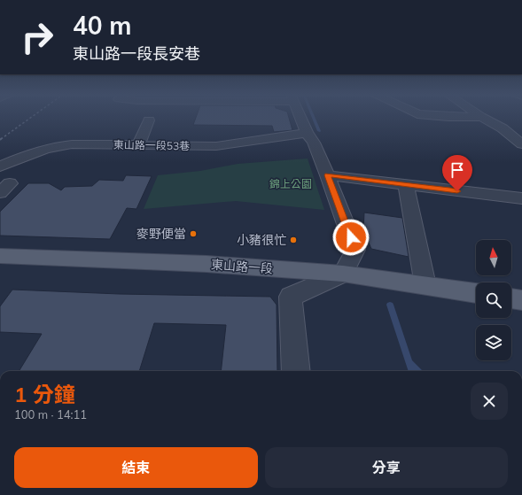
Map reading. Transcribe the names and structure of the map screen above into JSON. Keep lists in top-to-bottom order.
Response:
{
  "streets": {
    "main road": ["東山路一段"],
    "street": ["東山路一段53巷"]
  },
  "parks": ["錦上公園"],
  "places": ["麥野便當", "小豬很忙"],
  "north": "top",
  "page": {
    "turn": ["40 m", "東山路一段長安巷"],
    "heading": ["1 分鐘", "100 m · 14:11"],
    "buttons": ["結束", "分享"]
  }
}
